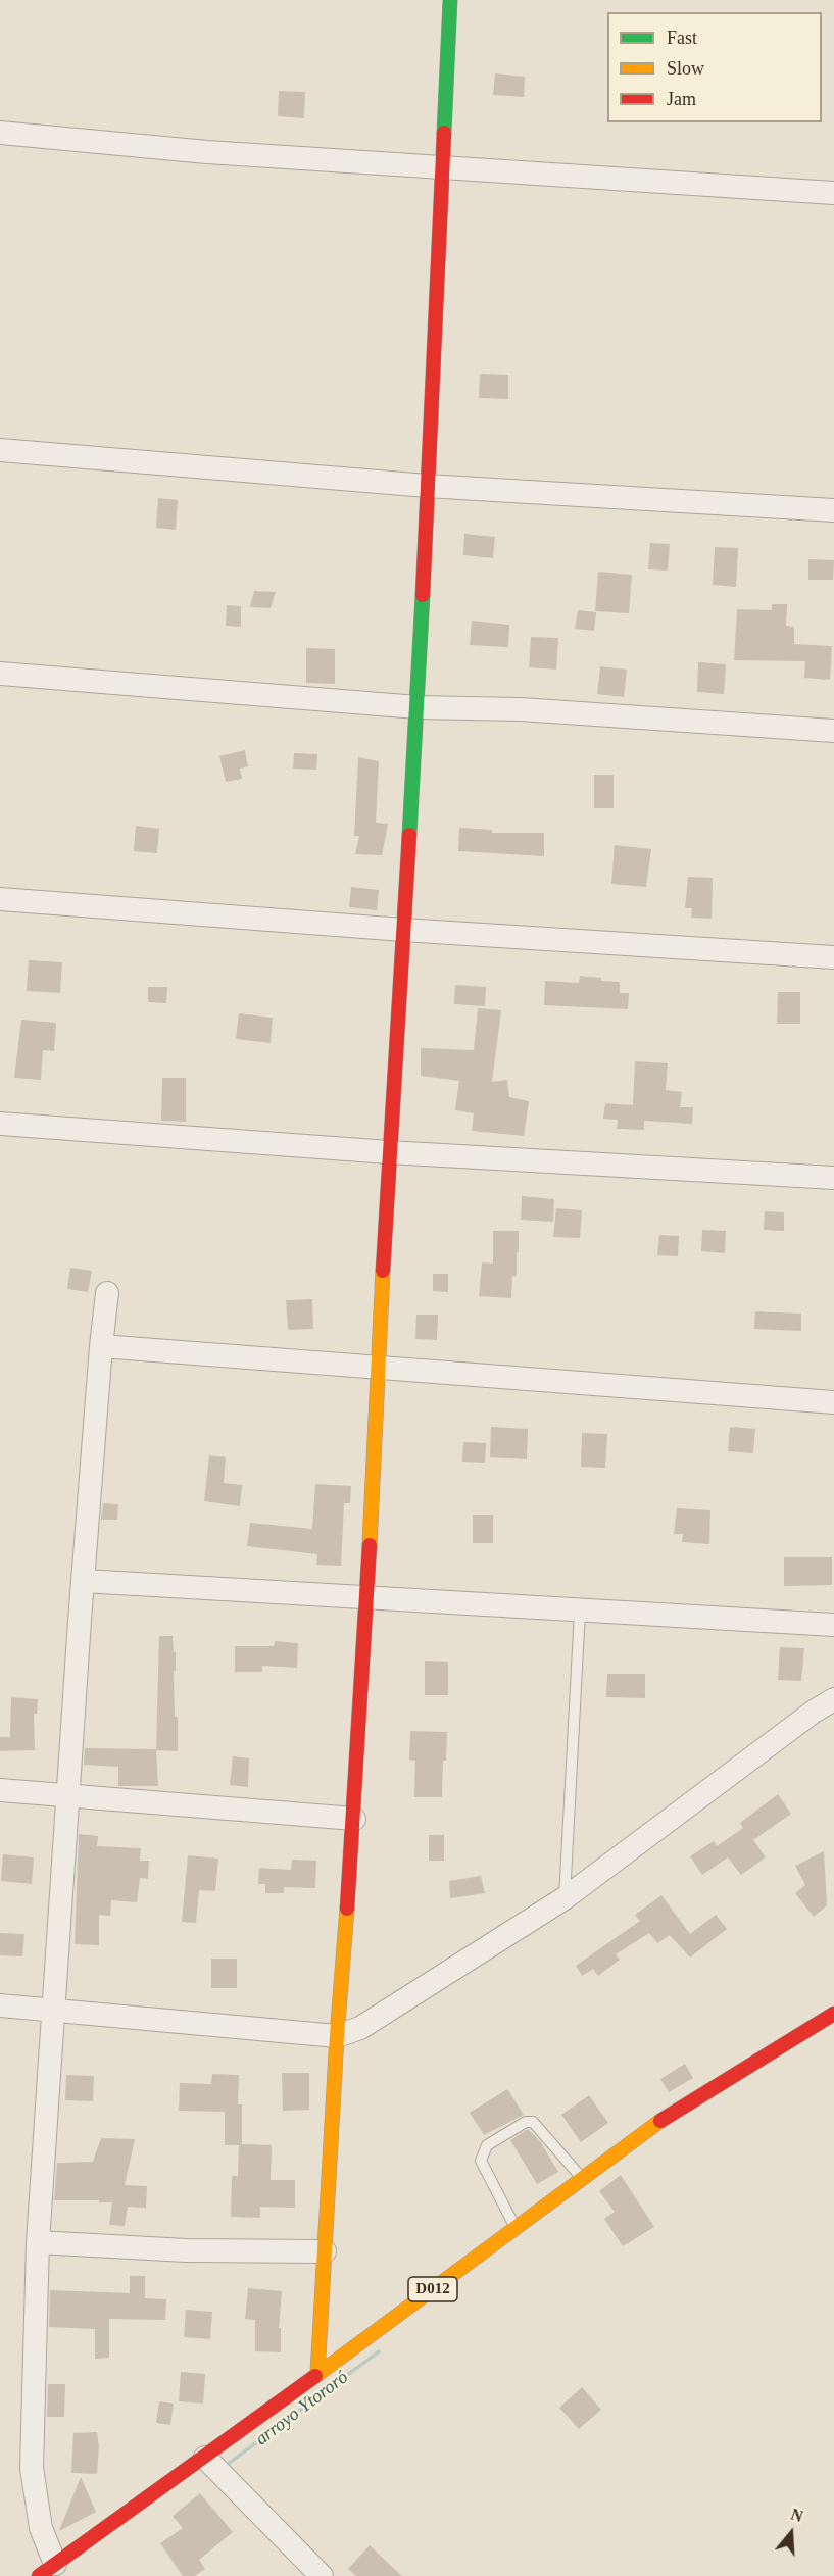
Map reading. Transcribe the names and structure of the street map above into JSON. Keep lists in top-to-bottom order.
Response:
{
  "streets": {
    "street": ["D012"]
  },
  "water": ["arroyo Ytororó"],
  "legend": ["Fast", "Slow", "Jam"],
  "north": "top"
}
